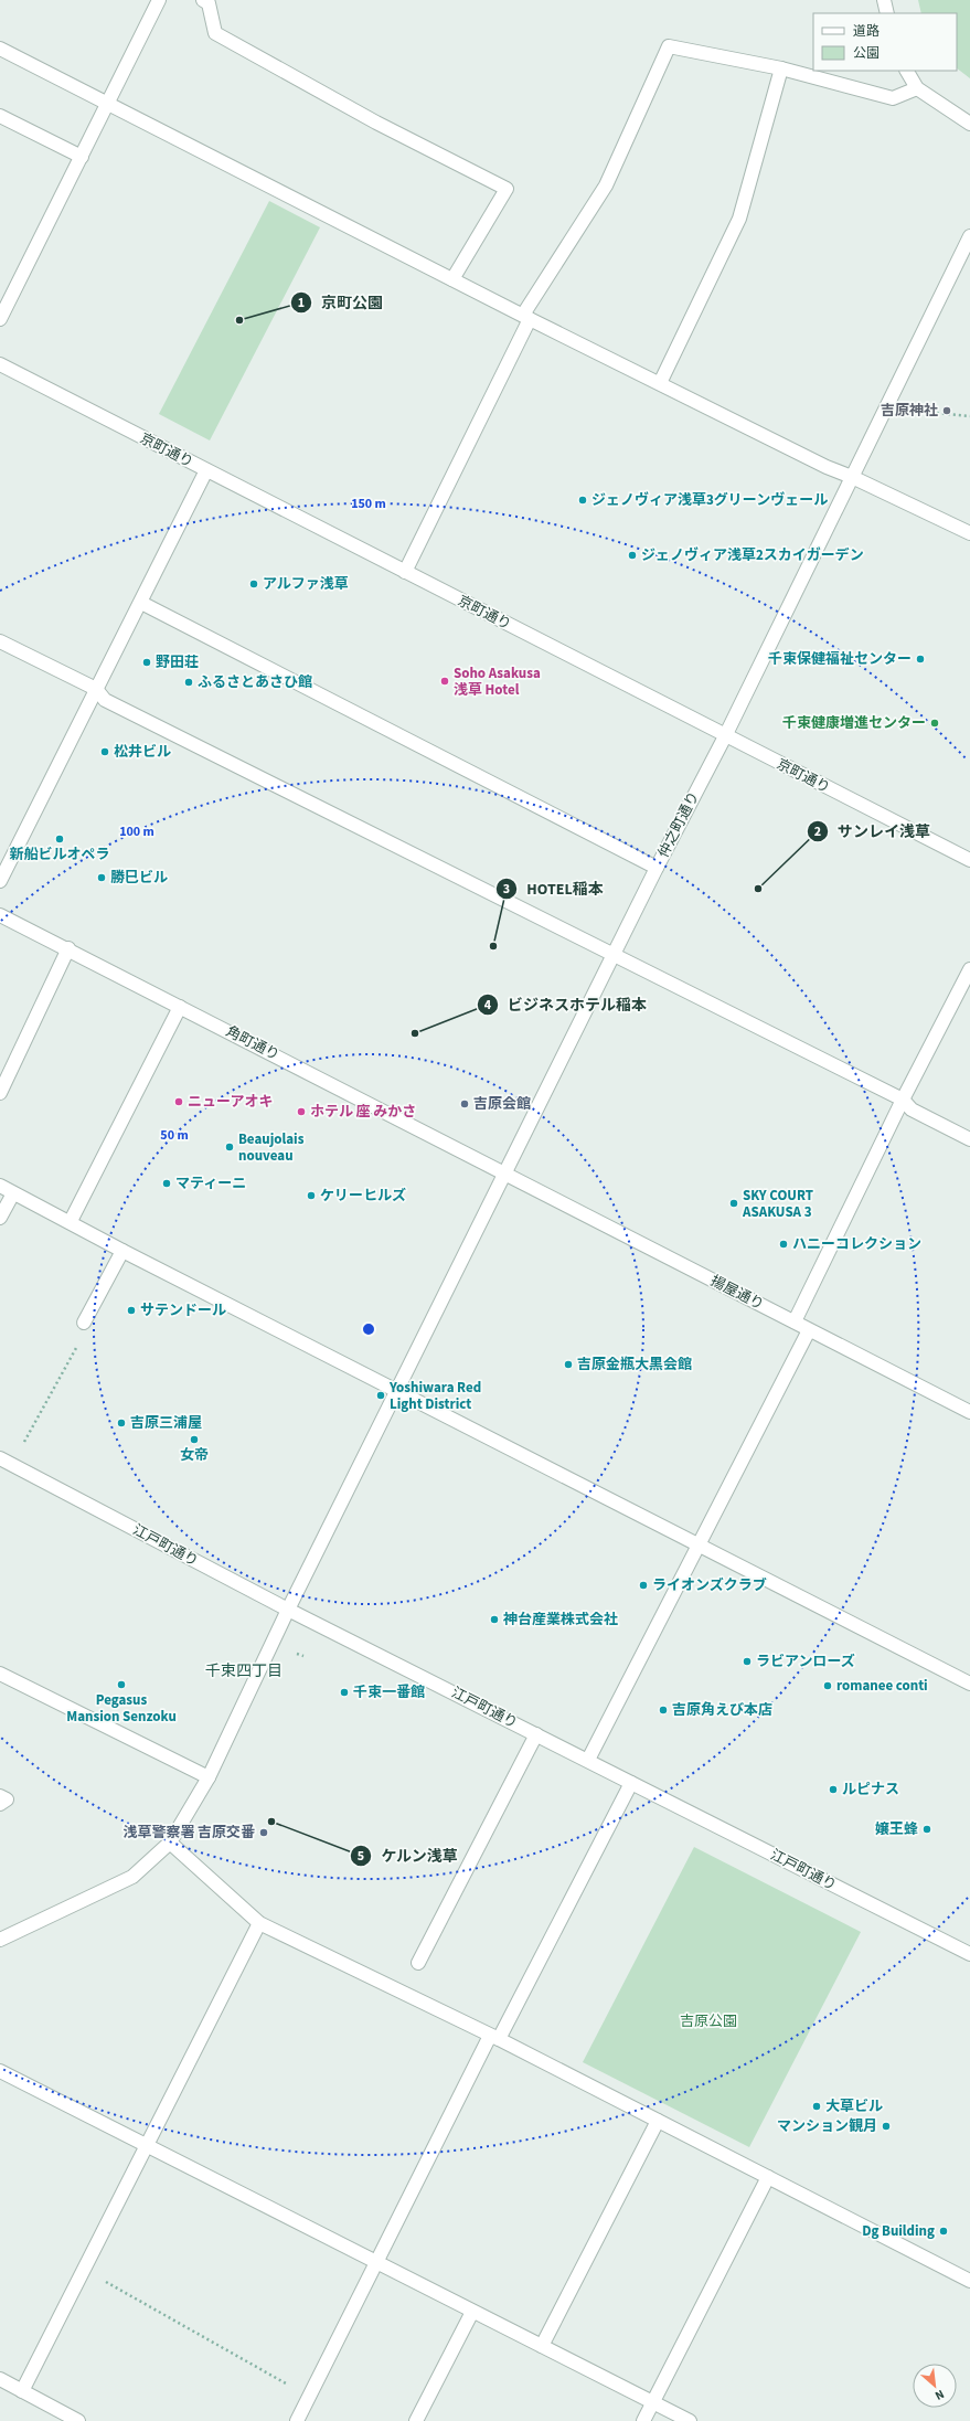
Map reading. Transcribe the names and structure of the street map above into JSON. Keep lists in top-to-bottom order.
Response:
{
  "streets": {
    "street": [
      "京町通り",
      "仲之町通り",
      "角町通り",
      "揚屋通り",
      "江戸町通り"
    ]
  },
  "crossings": [
    ["京町通り", "仲之町通り"],
    ["仲之町通り", "角町通り"],
    ["仲之町通り", "揚屋通り"],
    ["仲之町通り", "江戸町通り"],
    ["角町通り", "揚屋通り"]
  ],
  "districts": ["千束四丁目"],
  "parks": ["吉原公園"],
  "places": [
    "京町公園",
    "吉原神社",
    "ジェノヴィア浅草3グリーンヴェール",
    "ジェノヴィア浅草2スカイガーデン",
    "アルファ浅草",
    "千束保健福祉センター",
    "野田荘",
    "Soho Asakusa 浅草 Hotel",
    "ふるさとあさひ館",
    "千束健康増進センター",
    "松井ビル",
    "新船ビルオペラ",
    "勝巳ビル",
    "サンレイ浅草",
    "HOTEL稲本",
    "ビジネスホテル稲本",
    "ニューアオキ",
    "吉原会館",
    "ホテル 座 みかさ",
    "Beaujolais nouveau",
    "マティーニ",
    "ケリーヒルズ",
    "SKY COURT ASAKUSA 3",
    "ハニーコレクション",
    "サテンドール",
    "吉原金瓶大黒会館",
    "Yoshiwara Red Light District",
    "吉原三浦屋",
    "女帝",
    "ライオンズクラブ",
    "神台産業株式会社",
    "ラビアンローズ",
    "Pegasus Mansion Senzoku",
    "romanee conti",
    "千束一番館",
    "吉原角えび本店",
    "ルピナス",
    "ケルン浅草",
    "嬢王蜂",
    "浅草警察署 吉原交番",
    "大草ビル",
    "マンション観月",
    "Dg Building"
  ],
  "legend": ["道路", "公園"],
  "north": "bottom right",
  "rings": ["150 m", "100 m", "50 m"]
}
